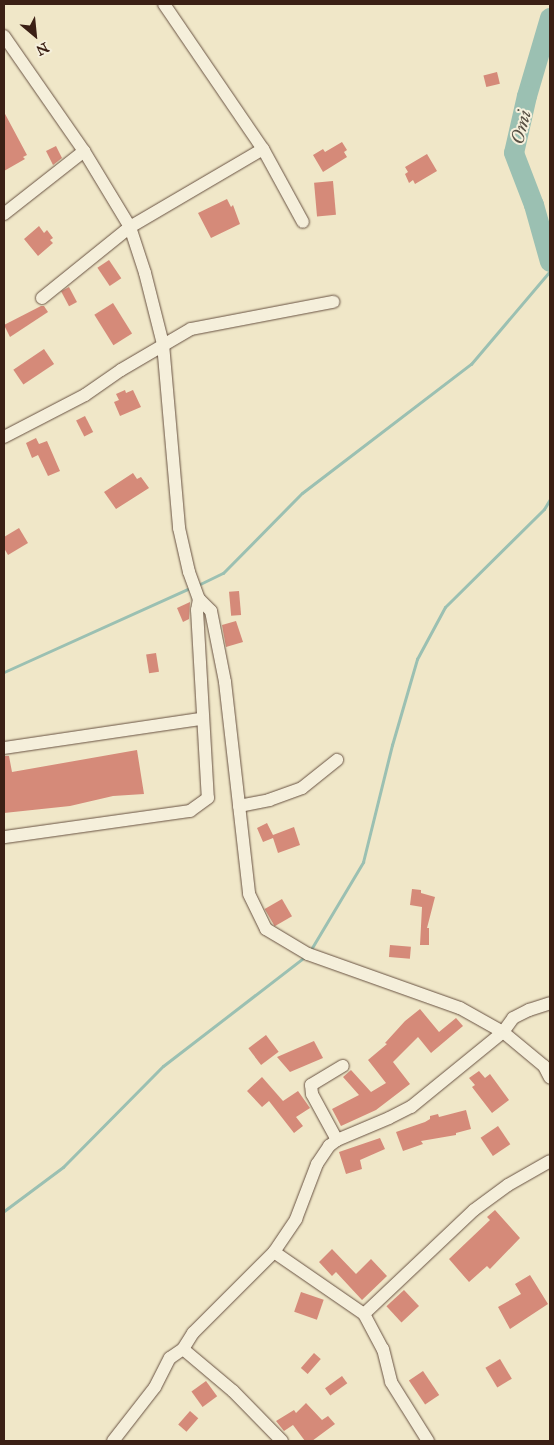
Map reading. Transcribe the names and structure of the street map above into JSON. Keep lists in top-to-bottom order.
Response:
{
  "water": ["Omi"],
  "north": "bottom right"
}
